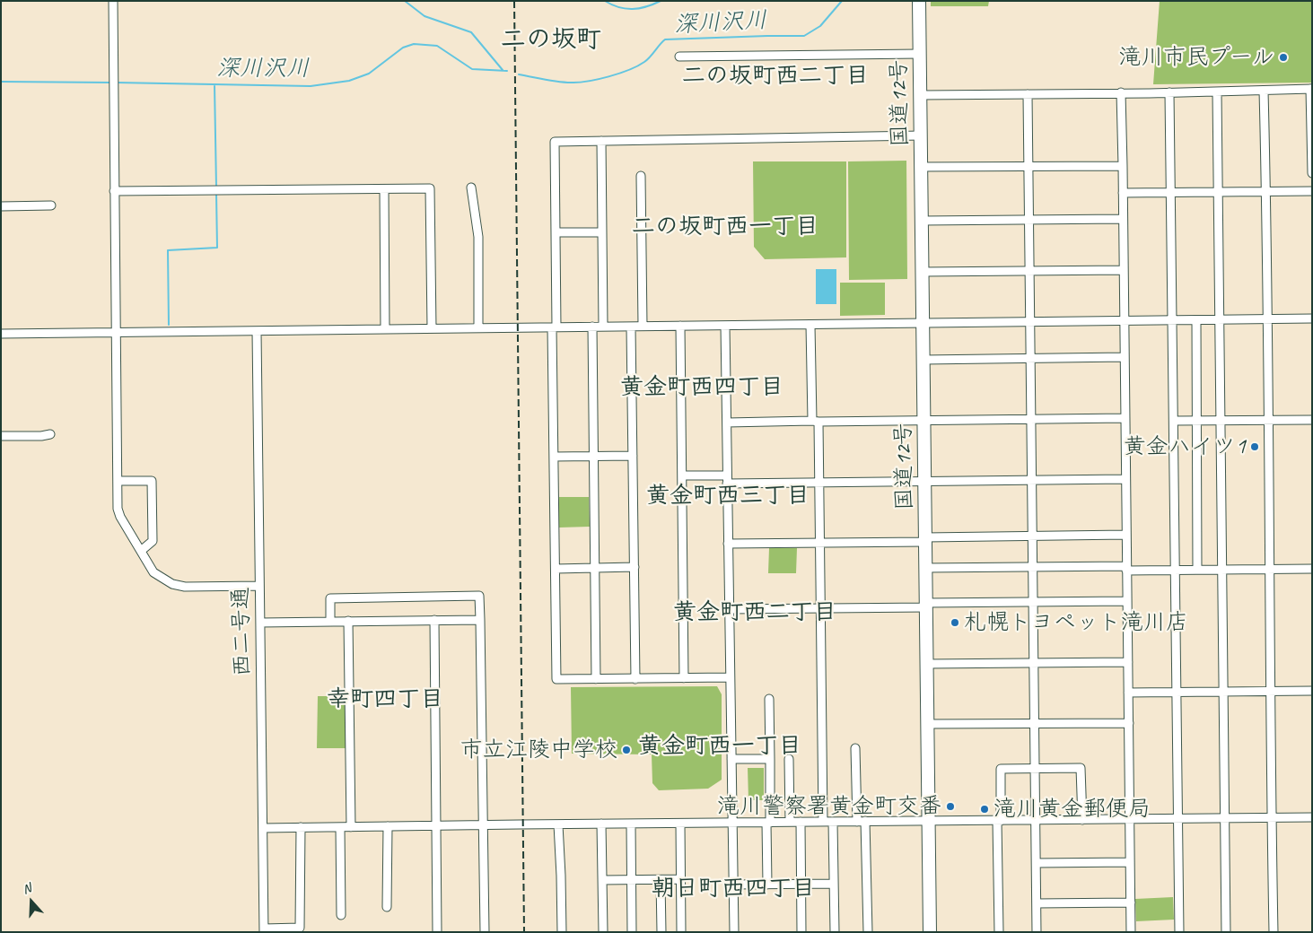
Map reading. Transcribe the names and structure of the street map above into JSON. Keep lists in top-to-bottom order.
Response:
{
  "streets": {
    "highway": ["国道12号"],
    "street": ["西二号通"]
  },
  "districts": [
    "二の坂町",
    "二の坂町西二丁目",
    "二の坂町西一丁目",
    "黄金町西四丁目",
    "黄金町西三丁目",
    "黄金町西二丁目",
    "幸町四丁目",
    "黄金町西一丁目",
    "朝日町西四丁目"
  ],
  "water": ["深川沢川"],
  "places": [
    "滝川市民プール",
    "黄金ハイツ1",
    "札幌トヨペット滝川店",
    "市立江陵中学校",
    "滝川警察署黄金町交番",
    "滝川黄金郵便局"
  ],
  "north": "top"
}
